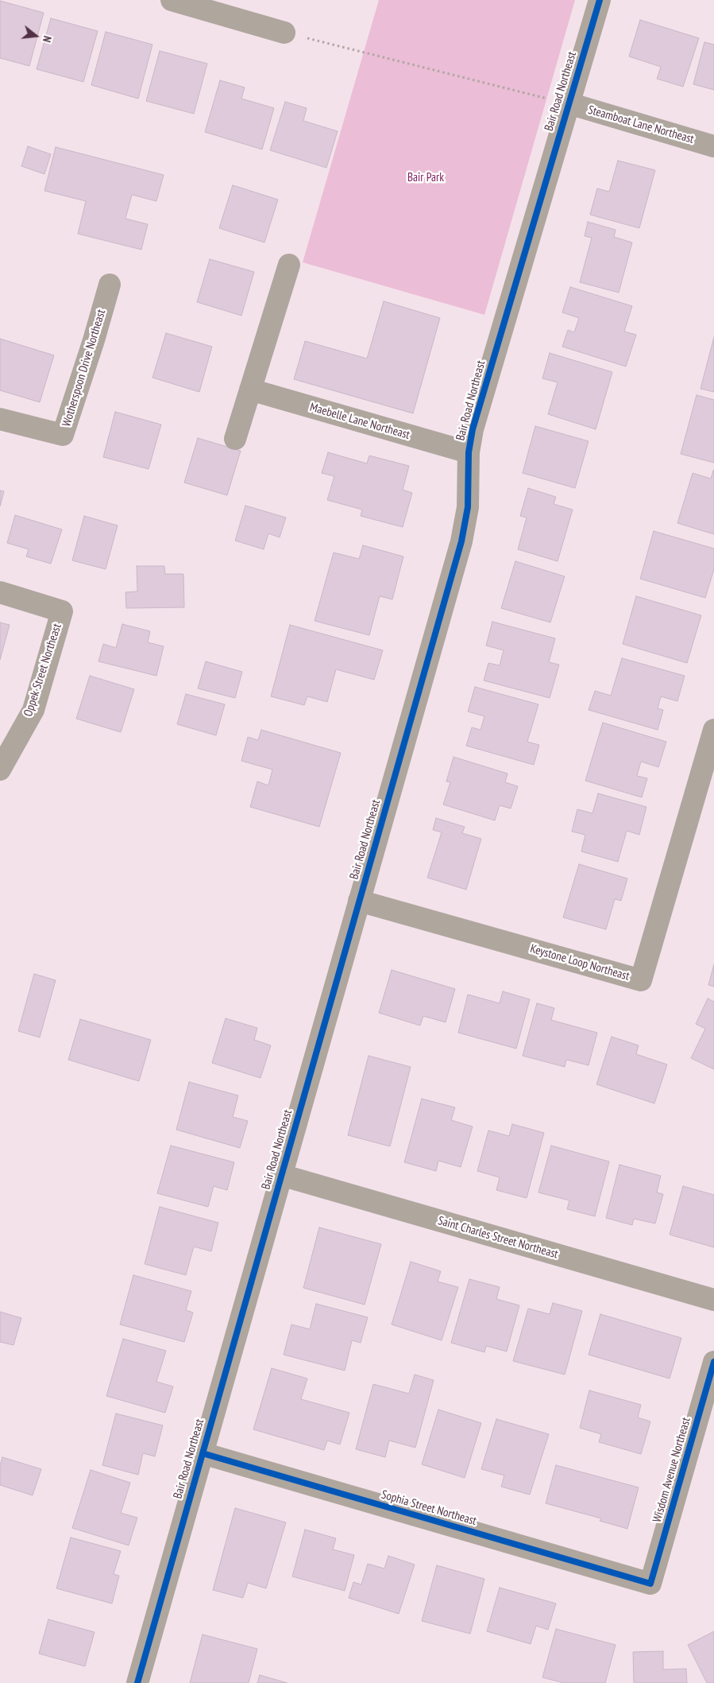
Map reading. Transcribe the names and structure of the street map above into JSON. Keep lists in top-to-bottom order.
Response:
{
  "streets": {
    "street": [
      "Bair Road Northeast",
      "Steamboat Lane Northeast",
      "Wotherspoon Drive Northeast",
      "Maebelle Lane Northeast",
      "Oppek Street Northeast",
      "Keystone Loop Northeast",
      "Saint Charles Street Northeast",
      "Wisdom Avenue Northeast",
      "Sophia Street Northeast"
    ]
  },
  "crossings": [
    ["Bair Road Northeast", "Steamboat Lane Northeast"],
    ["Bair Road Northeast", "Maebelle Lane Northeast"],
    ["Bair Road Northeast", "Keystone Loop Northeast"],
    ["Bair Road Northeast", "Saint Charles Street Northeast"],
    ["Bair Road Northeast", "Sophia Street Northeast"],
    ["Wisdom Avenue Northeast", "Sophia Street Northeast"]
  ],
  "parks": ["Bair Park"],
  "north": "right"
}
